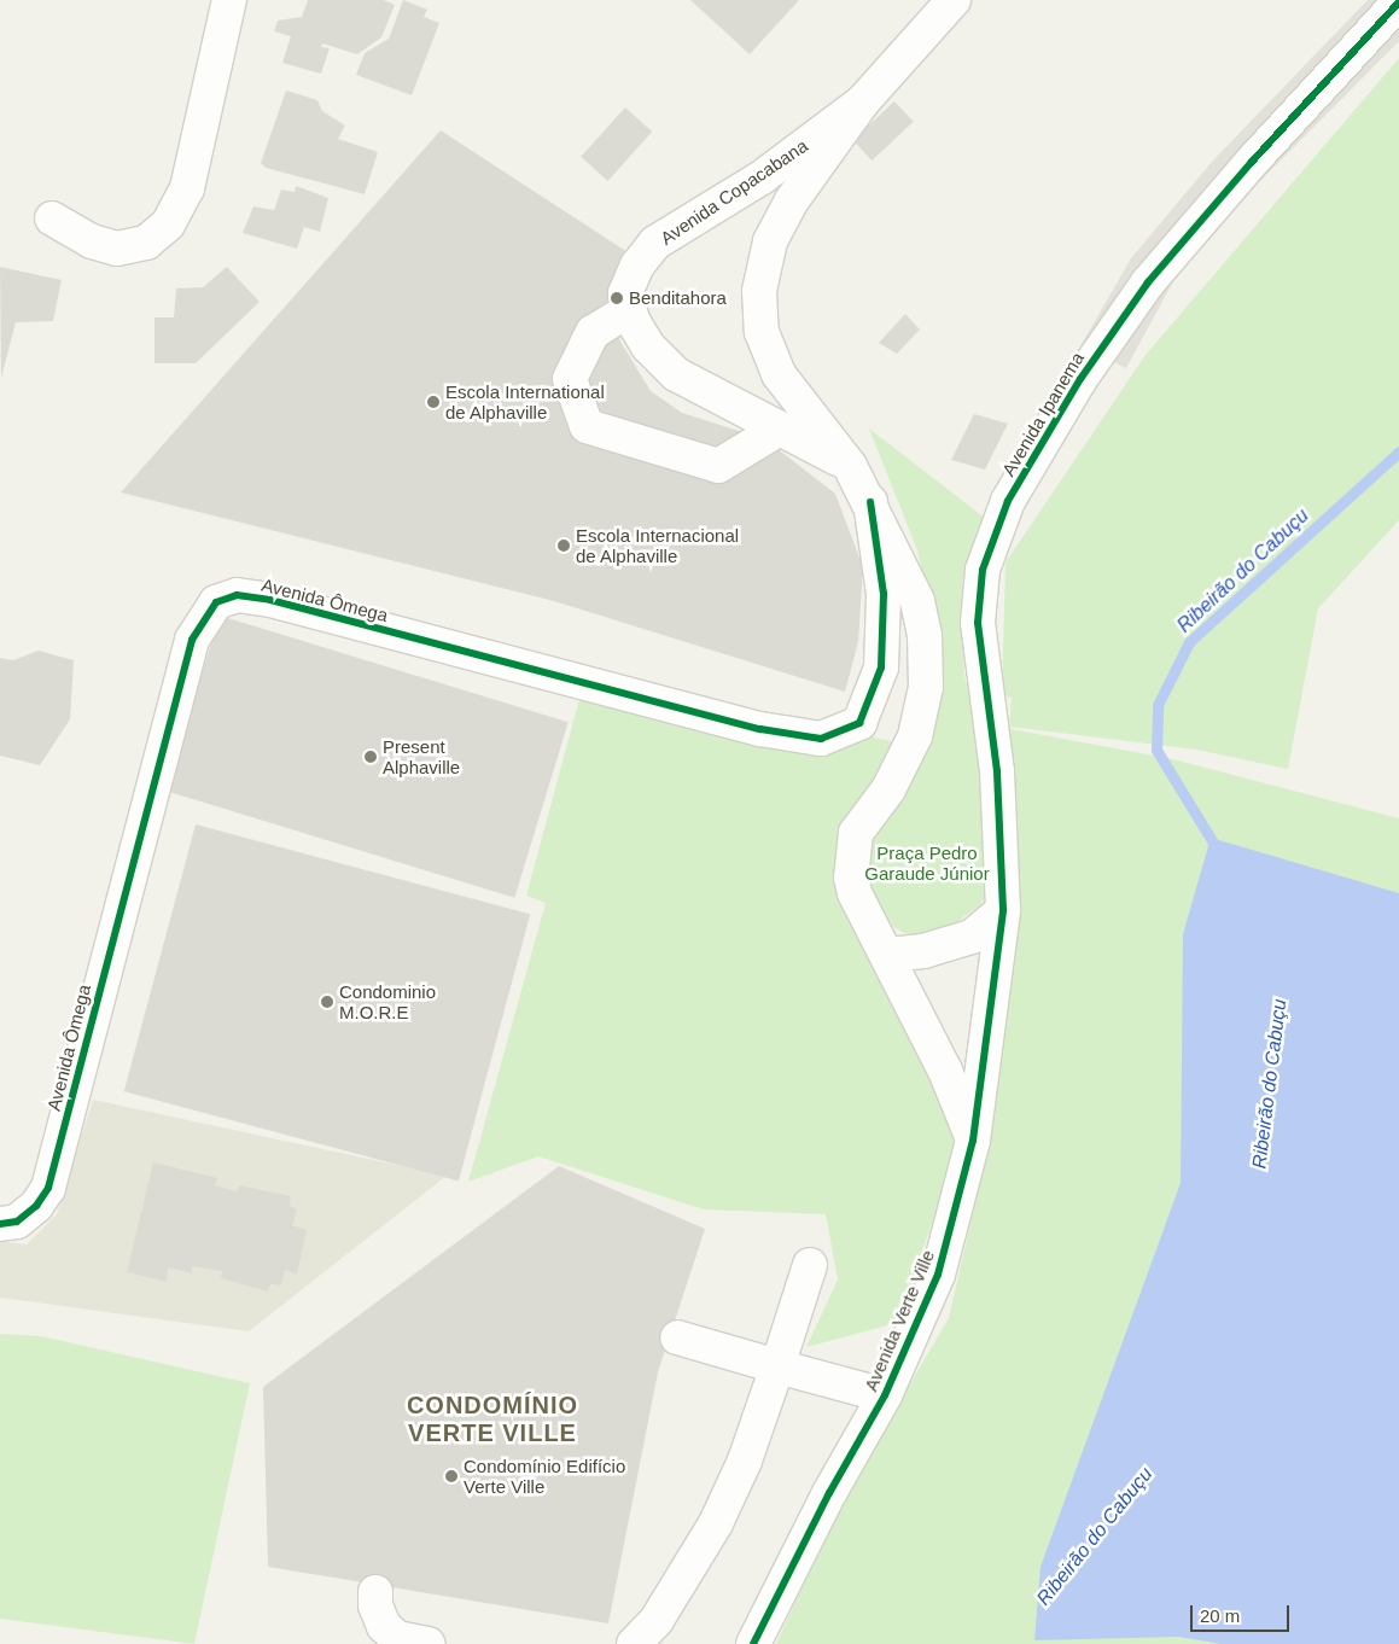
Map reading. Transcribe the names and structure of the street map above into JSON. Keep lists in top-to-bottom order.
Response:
{
  "streets": {
    "street": [
      "Avenida Copacabana",
      "Avenida Ipanema",
      "Avenida Ômega",
      "Avenida Verte Ville"
    ]
  },
  "crossings": [
    ["Avenida Copacabana", "Avenida Ômega"],
    ["Avenida Copacabana", "Avenida Verte Ville"],
    ["Avenida Ipanema", "Avenida Verte Ville"]
  ],
  "districts": ["CONDOMÍNIO VERTE VILLE"],
  "water": ["Ribeirão do Cabuçu"],
  "parks": ["Praça Pedro Garaude Júnior"],
  "places": [
    "Benditahora",
    "Escola International de Alphaville",
    "Escola Internacional de Alphaville",
    "Present Alphaville",
    "Condominio M.O.R.E",
    "Condomínio Edifício Verte Ville"
  ],
  "scale_bar": "20 m"
}
